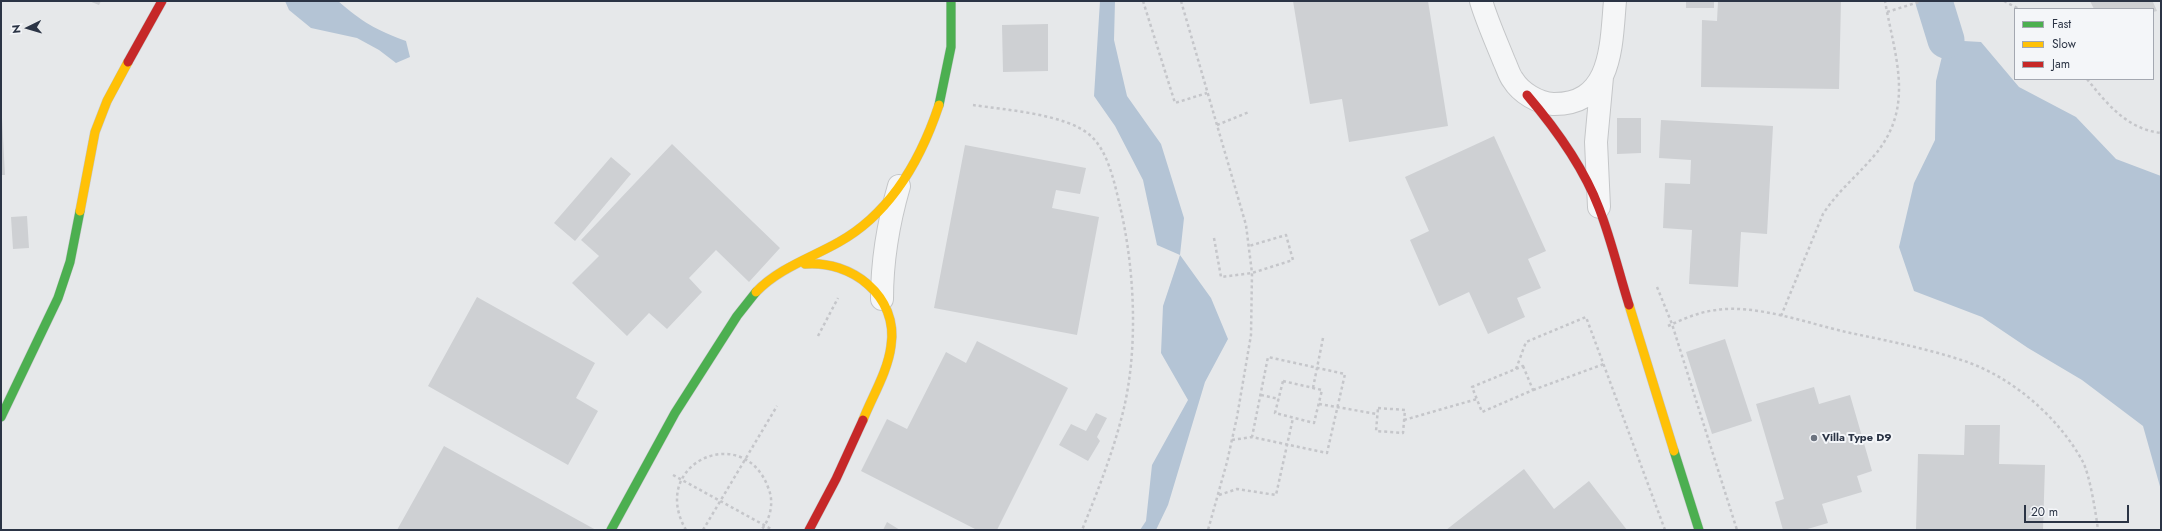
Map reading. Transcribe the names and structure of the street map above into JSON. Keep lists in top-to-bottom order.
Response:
{
  "places": ["Villa Type D9"],
  "legend": ["Fast", "Slow", "Jam"],
  "scale_bar": "20 m",
  "north": "left"
}
